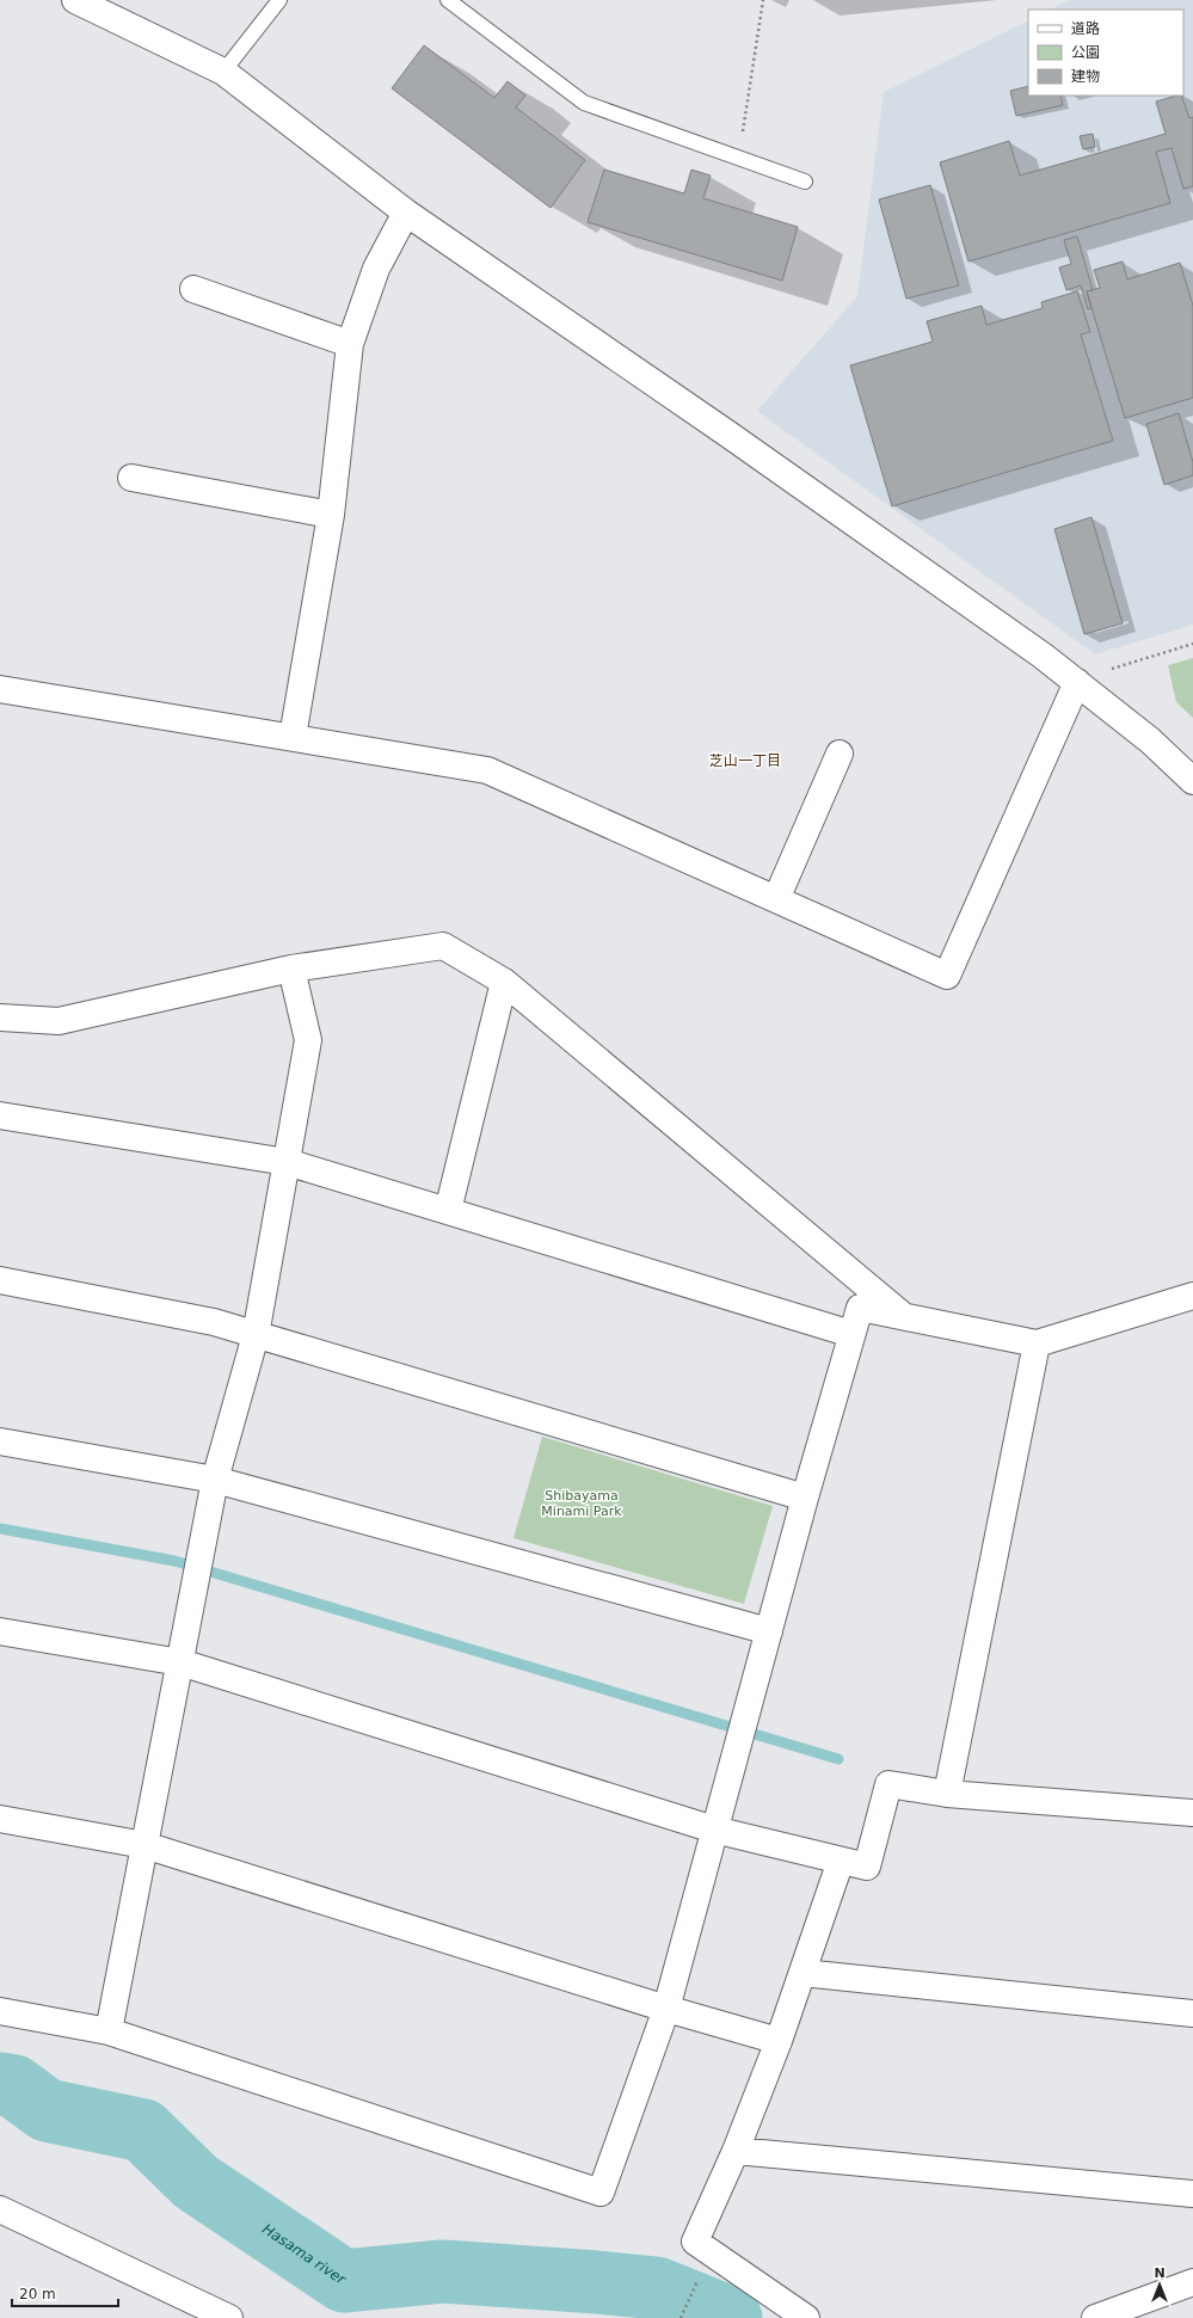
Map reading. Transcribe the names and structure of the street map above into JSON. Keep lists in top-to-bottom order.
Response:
{
  "districts": ["芝山一丁目"],
  "water": ["Hasama river"],
  "parks": ["Shibayama Minami Park"],
  "legend": ["道路", "公園", "建物"],
  "scale_bar": "20 m",
  "north": "top"
}
